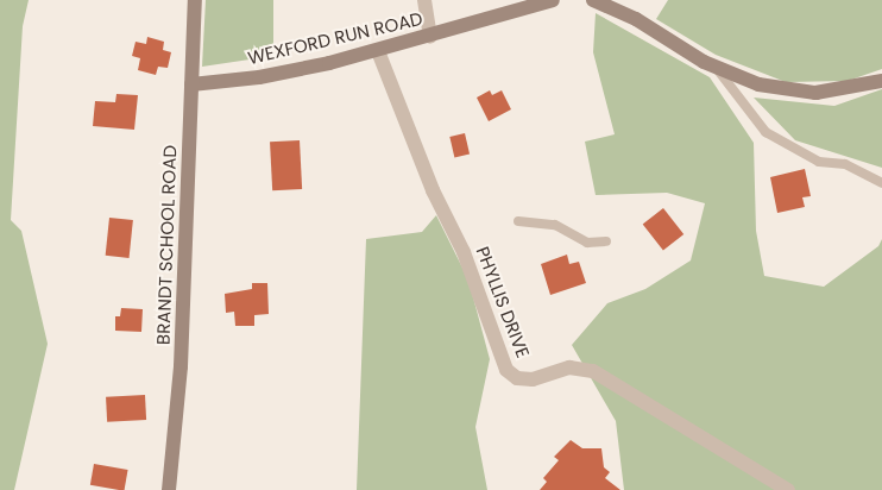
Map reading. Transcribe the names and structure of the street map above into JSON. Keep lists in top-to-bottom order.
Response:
{
  "streets": {
    "street": ["WEXFORD RUN ROAD", "BRANDT SCHOOL ROAD", "PHYLLIS DRIVE"]
  },
  "crossings": [
    ["WEXFORD RUN ROAD", "BRANDT SCHOOL ROAD"],
    ["WEXFORD RUN ROAD", "PHYLLIS DRIVE"]
  ]
}
